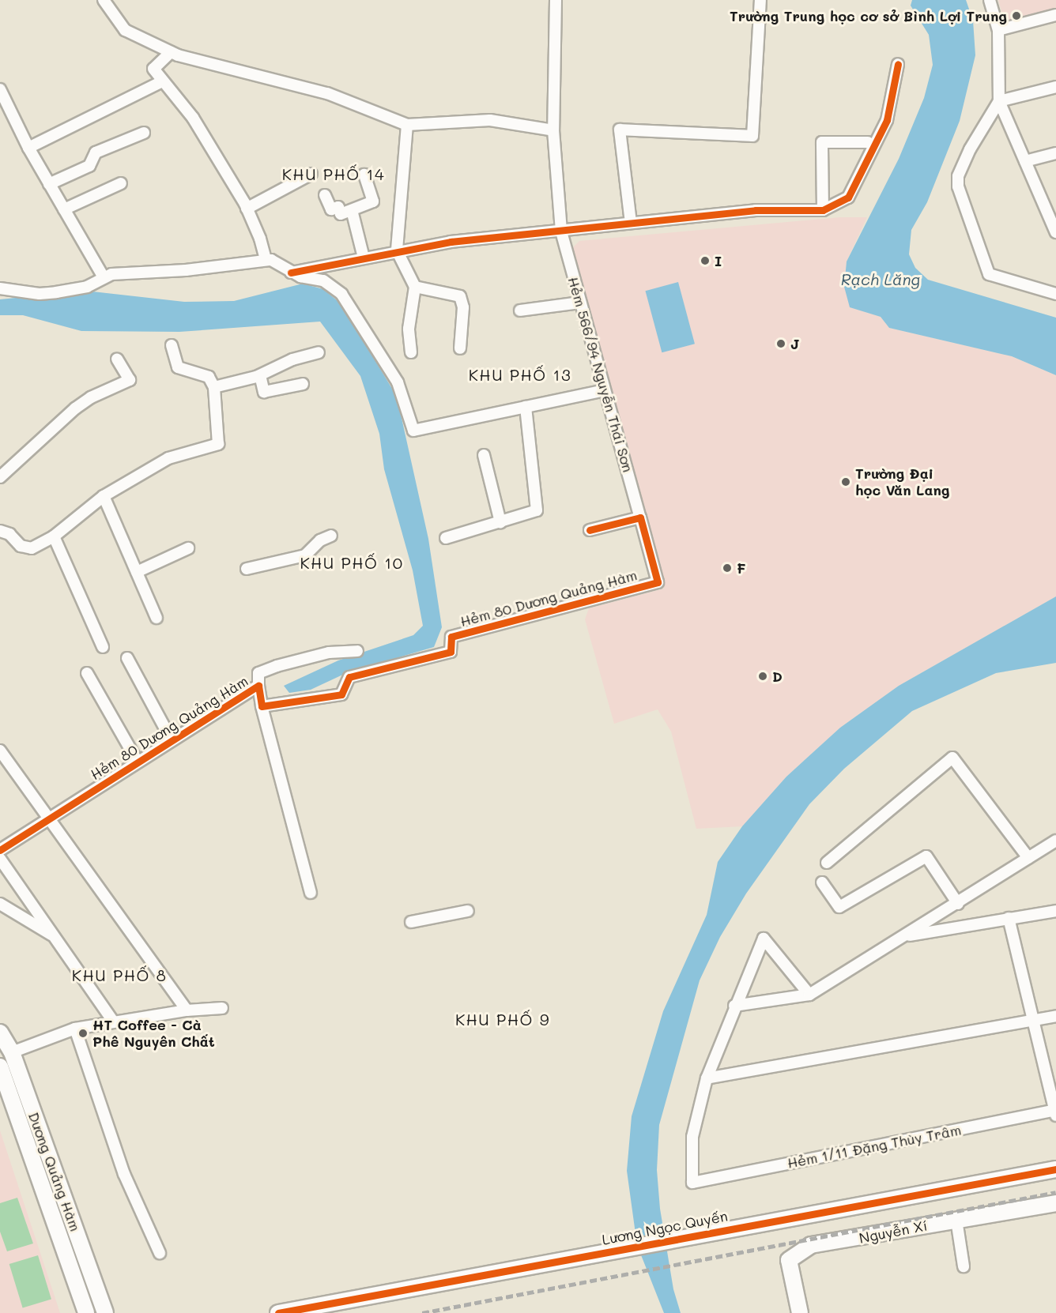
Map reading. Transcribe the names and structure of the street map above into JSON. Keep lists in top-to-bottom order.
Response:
{
  "streets": {
    "street": [
      "Hẻm 566/94 Nguyễn Thái Sơn",
      "Hẻm 80 Dương Quảng Hàm",
      "Hẻm 1/11 Đặng Thùy Trâm",
      "Dương Quảng Hàm",
      "Lương Ngọc Quyến",
      "Nguyễn Xí"
    ]
  },
  "crossings": [
    ["Hẻm 566/94 Nguyễn Thái Sơn", "Hẻm 80 Dương Quảng Hàm"]
  ],
  "districts": [
    "KHU PHỐ 14",
    "KHU PHỐ 13",
    "KHU PHỐ 10",
    "KHU PHỐ 8",
    "KHU PHỐ 9"
  ],
  "water": ["Rạch Lăng"],
  "places": [
    "Trường Trung học cơ sở Bình Lợi Trung",
    "I",
    "J",
    "Trường Đại học Văn Lang",
    "F",
    "D",
    "HT Coffee - Cà Phê Nguyên Chất"
  ]
}
